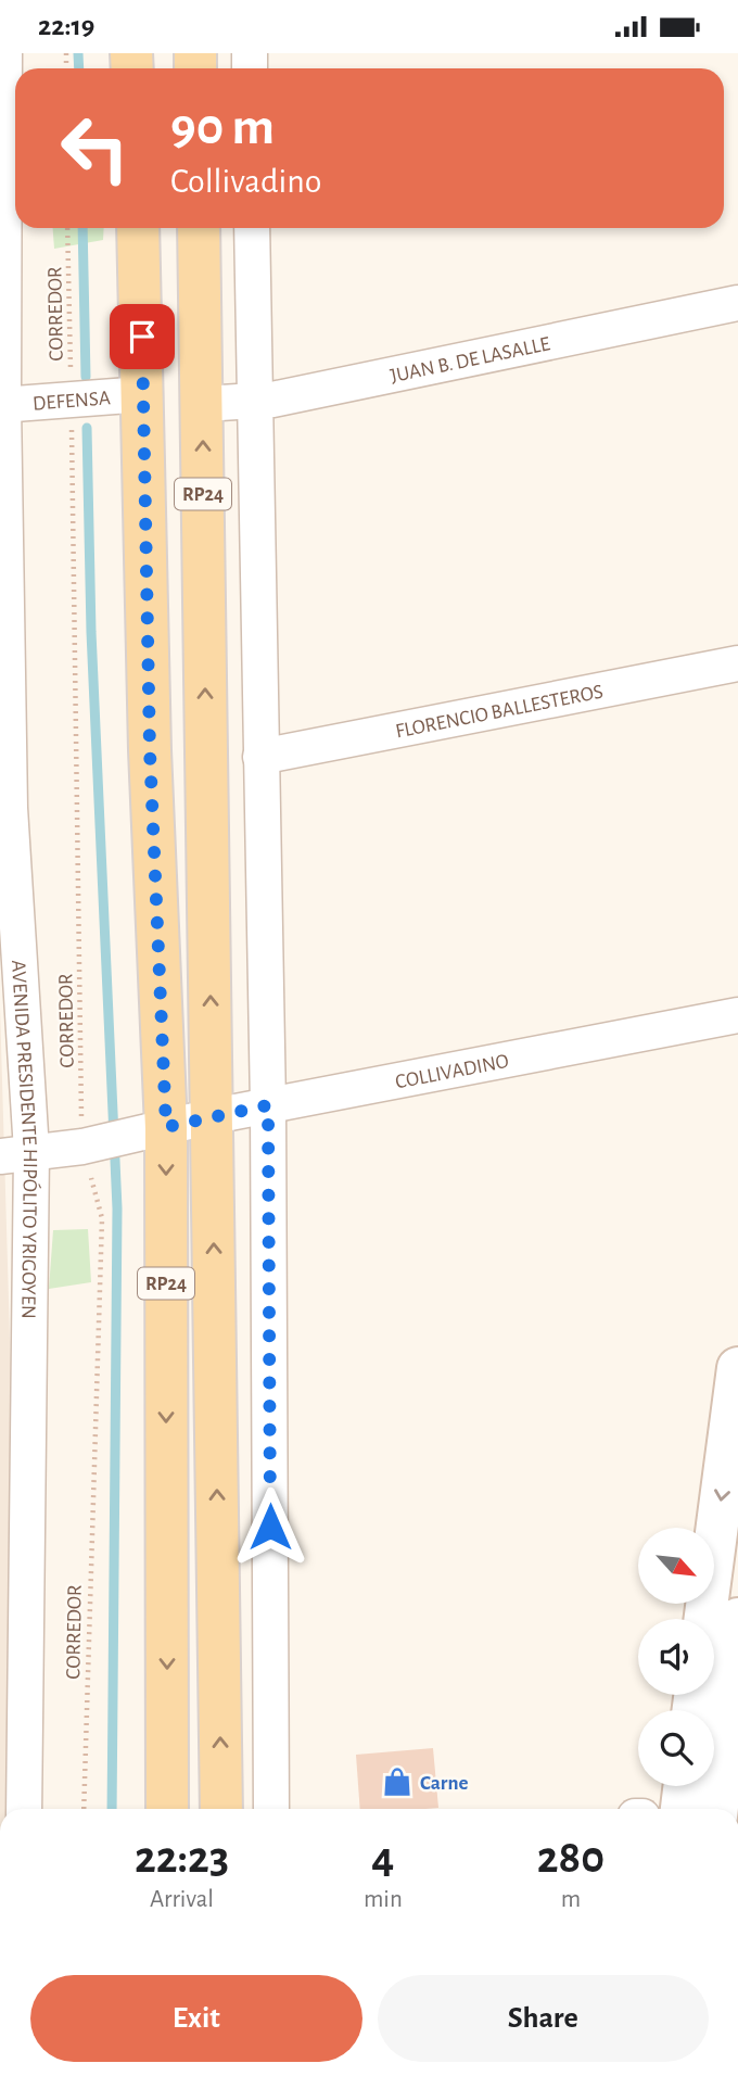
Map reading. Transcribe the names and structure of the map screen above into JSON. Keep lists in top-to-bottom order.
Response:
{
  "streets": {
    "main road": ["RP24"],
    "street": [
      "JUAN B. DE LASALLE",
      "DEFENSA",
      "FLORENCIO BALLESTEROS",
      "COLLIVADINO",
      "AVENIDA PRESIDENTE HIPÓLITO YRIGOYEN"
    ],
    "path": ["CORREDOR"]
  },
  "crossings": [
    ["CORREDOR", "DEFENSA"],
    ["CORREDOR", "COLLIVADINO"],
    ["JUAN B. DE LASALLE", "RP24"],
    ["DEFENSA", "RP24"],
    ["DEFENSA", "AVENIDA PRESIDENTE HIPÓLITO YRIGOYEN"],
    ["RP24", "COLLIVADINO"],
    ["COLLIVADINO", "AVENIDA PRESIDENTE HIPÓLITO YRIGOYEN"]
  ],
  "places": {
    "shop": ["Carne"]
  },
  "north": "bottom right",
  "page": {
    "status": "22:19",
    "turn": ["90 m", "Collivadino"],
    "eta": [
      "22:23",
      "Arrival",
      "4",
      "min",
      "280",
      "m"
    ],
    "buttons": ["Exit", "Share"]
  }
}
